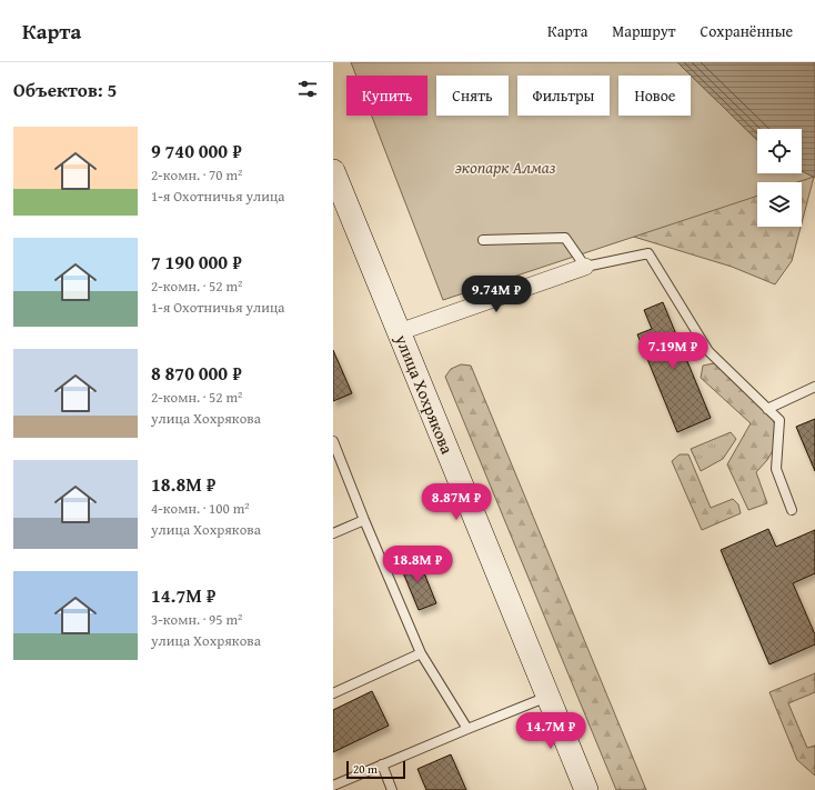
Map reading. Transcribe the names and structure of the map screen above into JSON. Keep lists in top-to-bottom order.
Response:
{
  "streets": {
    "main road": ["улица Хохрякова"]
  },
  "parks": ["экопарк Алмаз"],
  "scale_bar": "20 m",
  "page": {
    "header": "Карта",
    "nav": ["Карта", "Маршрут", "Сохранённые"],
    "heading": "Объектов: 5",
    "chip": [
      "Купить",
      "Снять",
      "Фильтры",
      "Новое"
    ],
    "list": [
      {
        "name": "9 740 000 ₽",
        "note": "2-комн. · 70 m² · 1-я Охотничья улица"
      },
      {
        "name": "7 190 000 ₽",
        "note": "2-комн. · 52 m² · 1-я Охотничья улица"
      },
      {
        "name": "8 870 000 ₽",
        "note": "2-комн. · 52 m² · улица Хохрякова"
      },
      {
        "name": "18.8M ₽",
        "note": "4-комн. · 100 m² · улица Хохрякова"
      },
      {
        "name": "14.7M ₽",
        "note": "3-комн. · 95 m² · улица Хохрякова"
      }
    ],
    "price": [
      "9.74M ₽",
      "7.19M ₽",
      "8.87M ₽",
      "18.8M ₽",
      "14.7M ₽"
    ],
    "scale": "20 m"
  }
}
